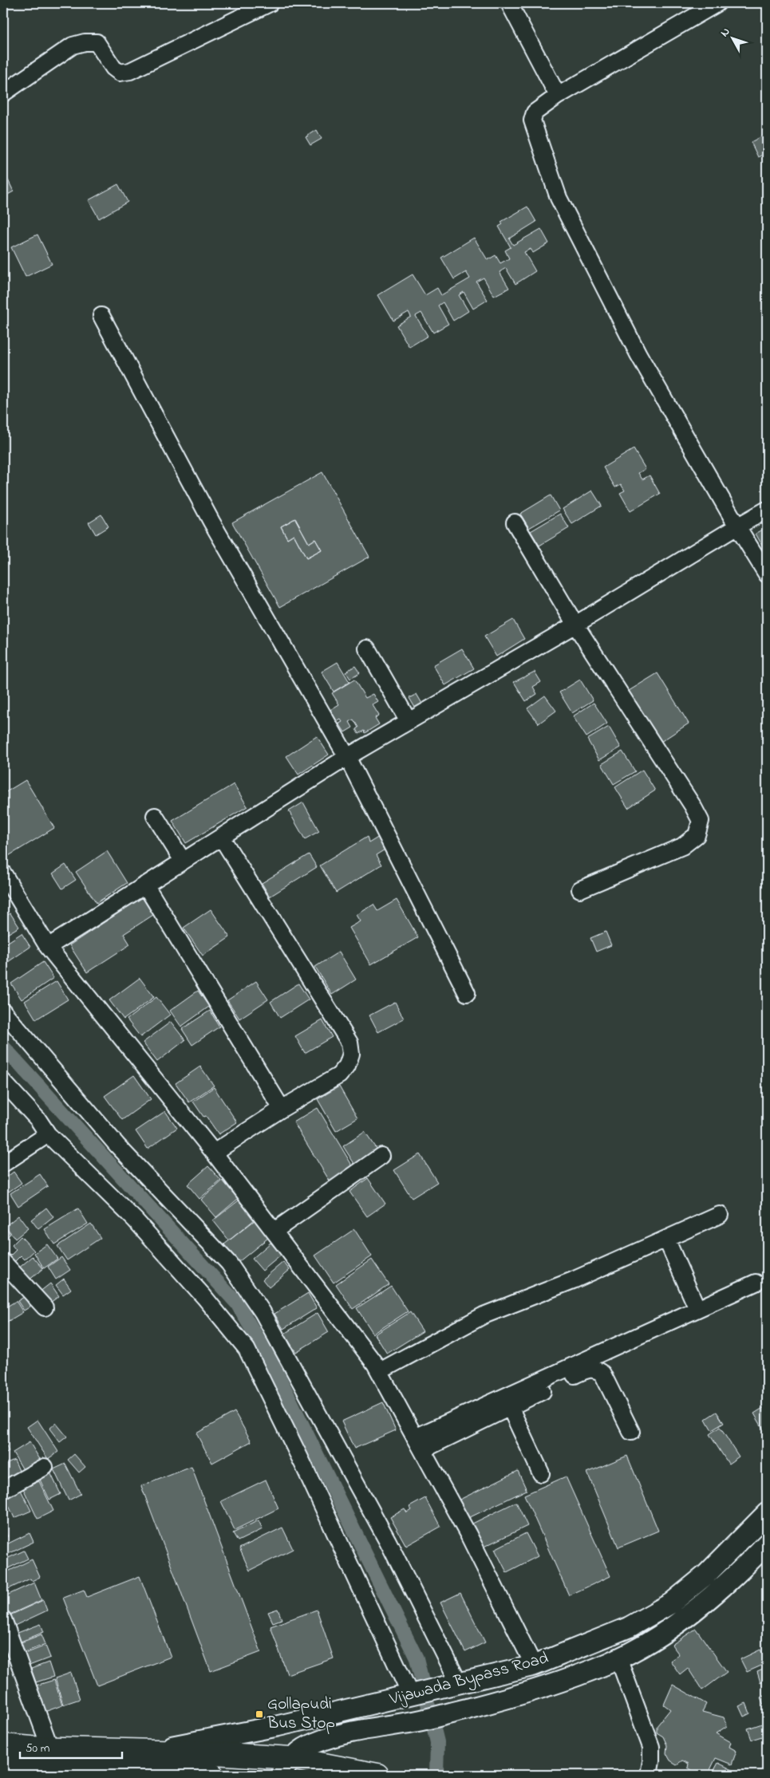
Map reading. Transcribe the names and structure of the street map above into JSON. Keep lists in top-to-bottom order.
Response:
{
  "streets": {
    "main road": ["Vijawada Bypass Road"]
  },
  "places": {
    "transit": ["Gollapudi Bus Stop"]
  },
  "scale_bar": "50 m",
  "north": "top left"
}
